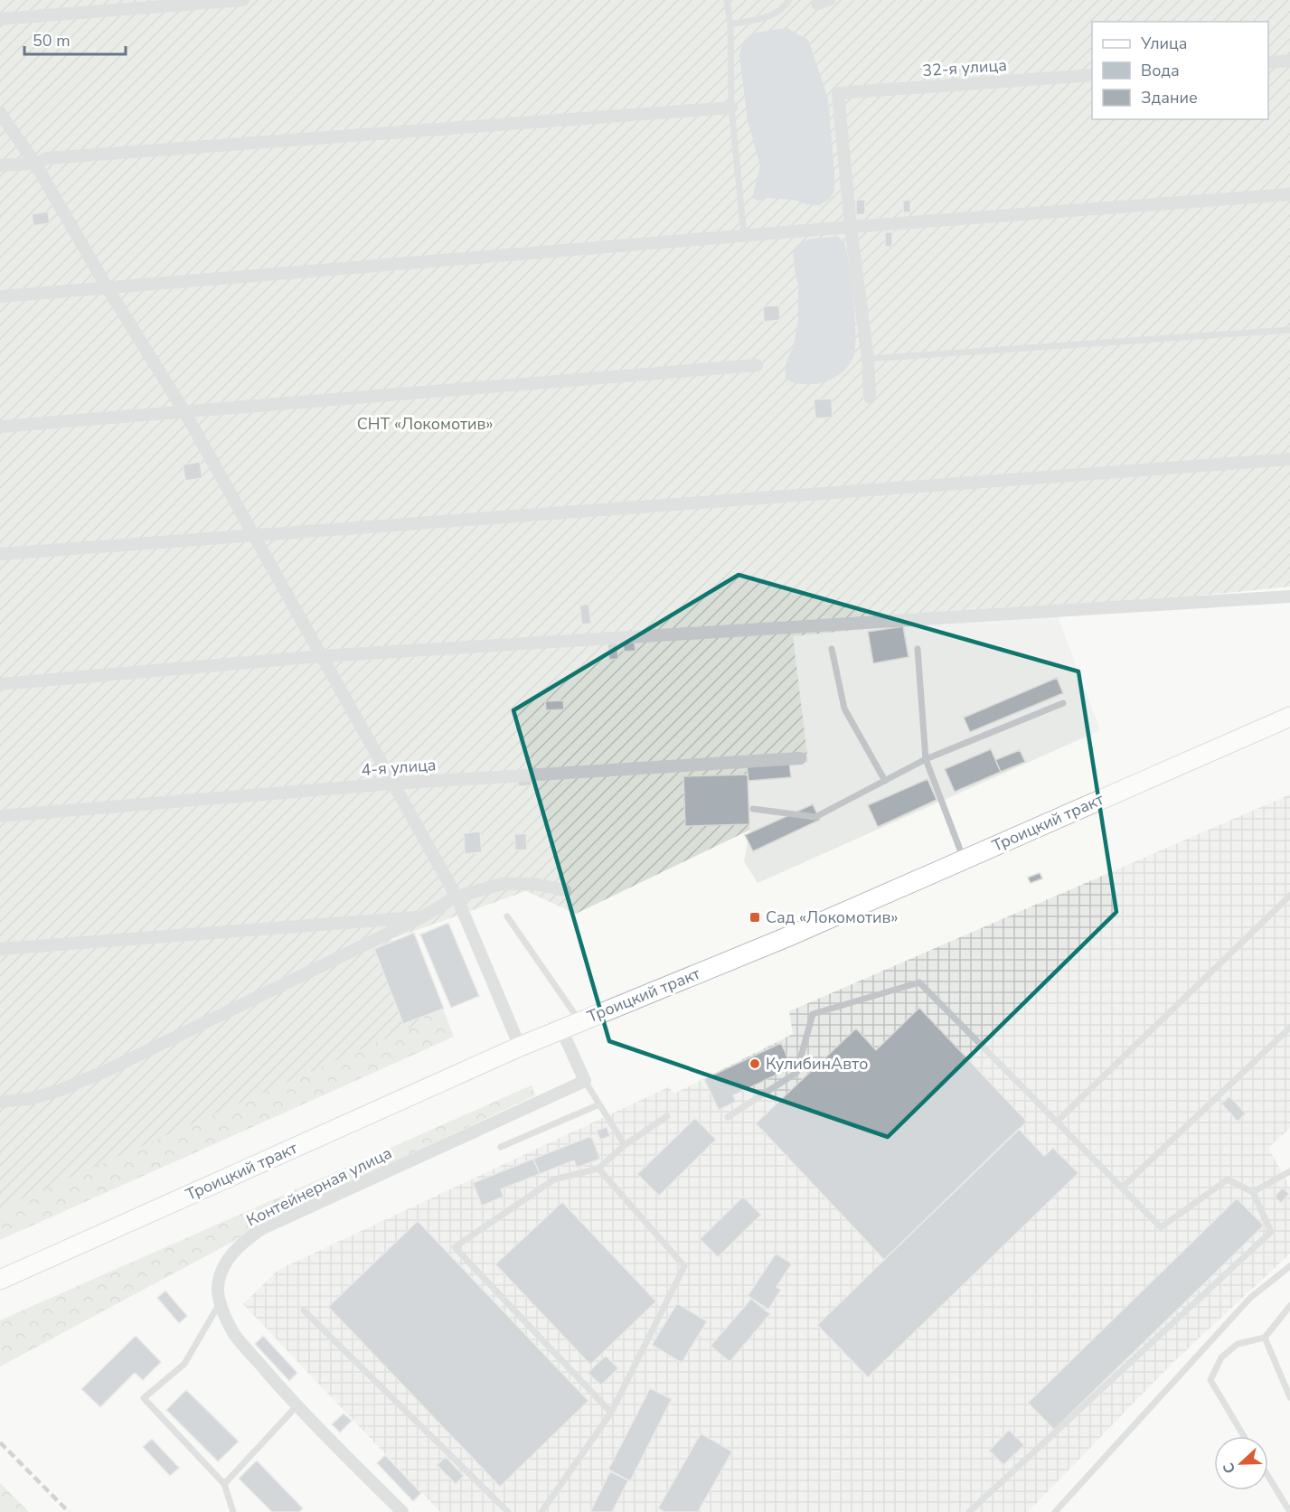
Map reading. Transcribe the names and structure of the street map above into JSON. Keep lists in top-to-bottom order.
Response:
{
  "streets": {
    "main road": ["Троицкий тракт"],
    "street": ["32-я улица", "4-я улица", "Контейнерная улица"]
  },
  "parks": ["СНТ «Локомотив»"],
  "places": {
    "transit": ["Сад «Локомотив»"],
    "other": ["КулибинАвто"]
  },
  "legend": ["Улица", "Вода", "Здание"],
  "scale_bar": "50 m",
  "north": "left"
}
